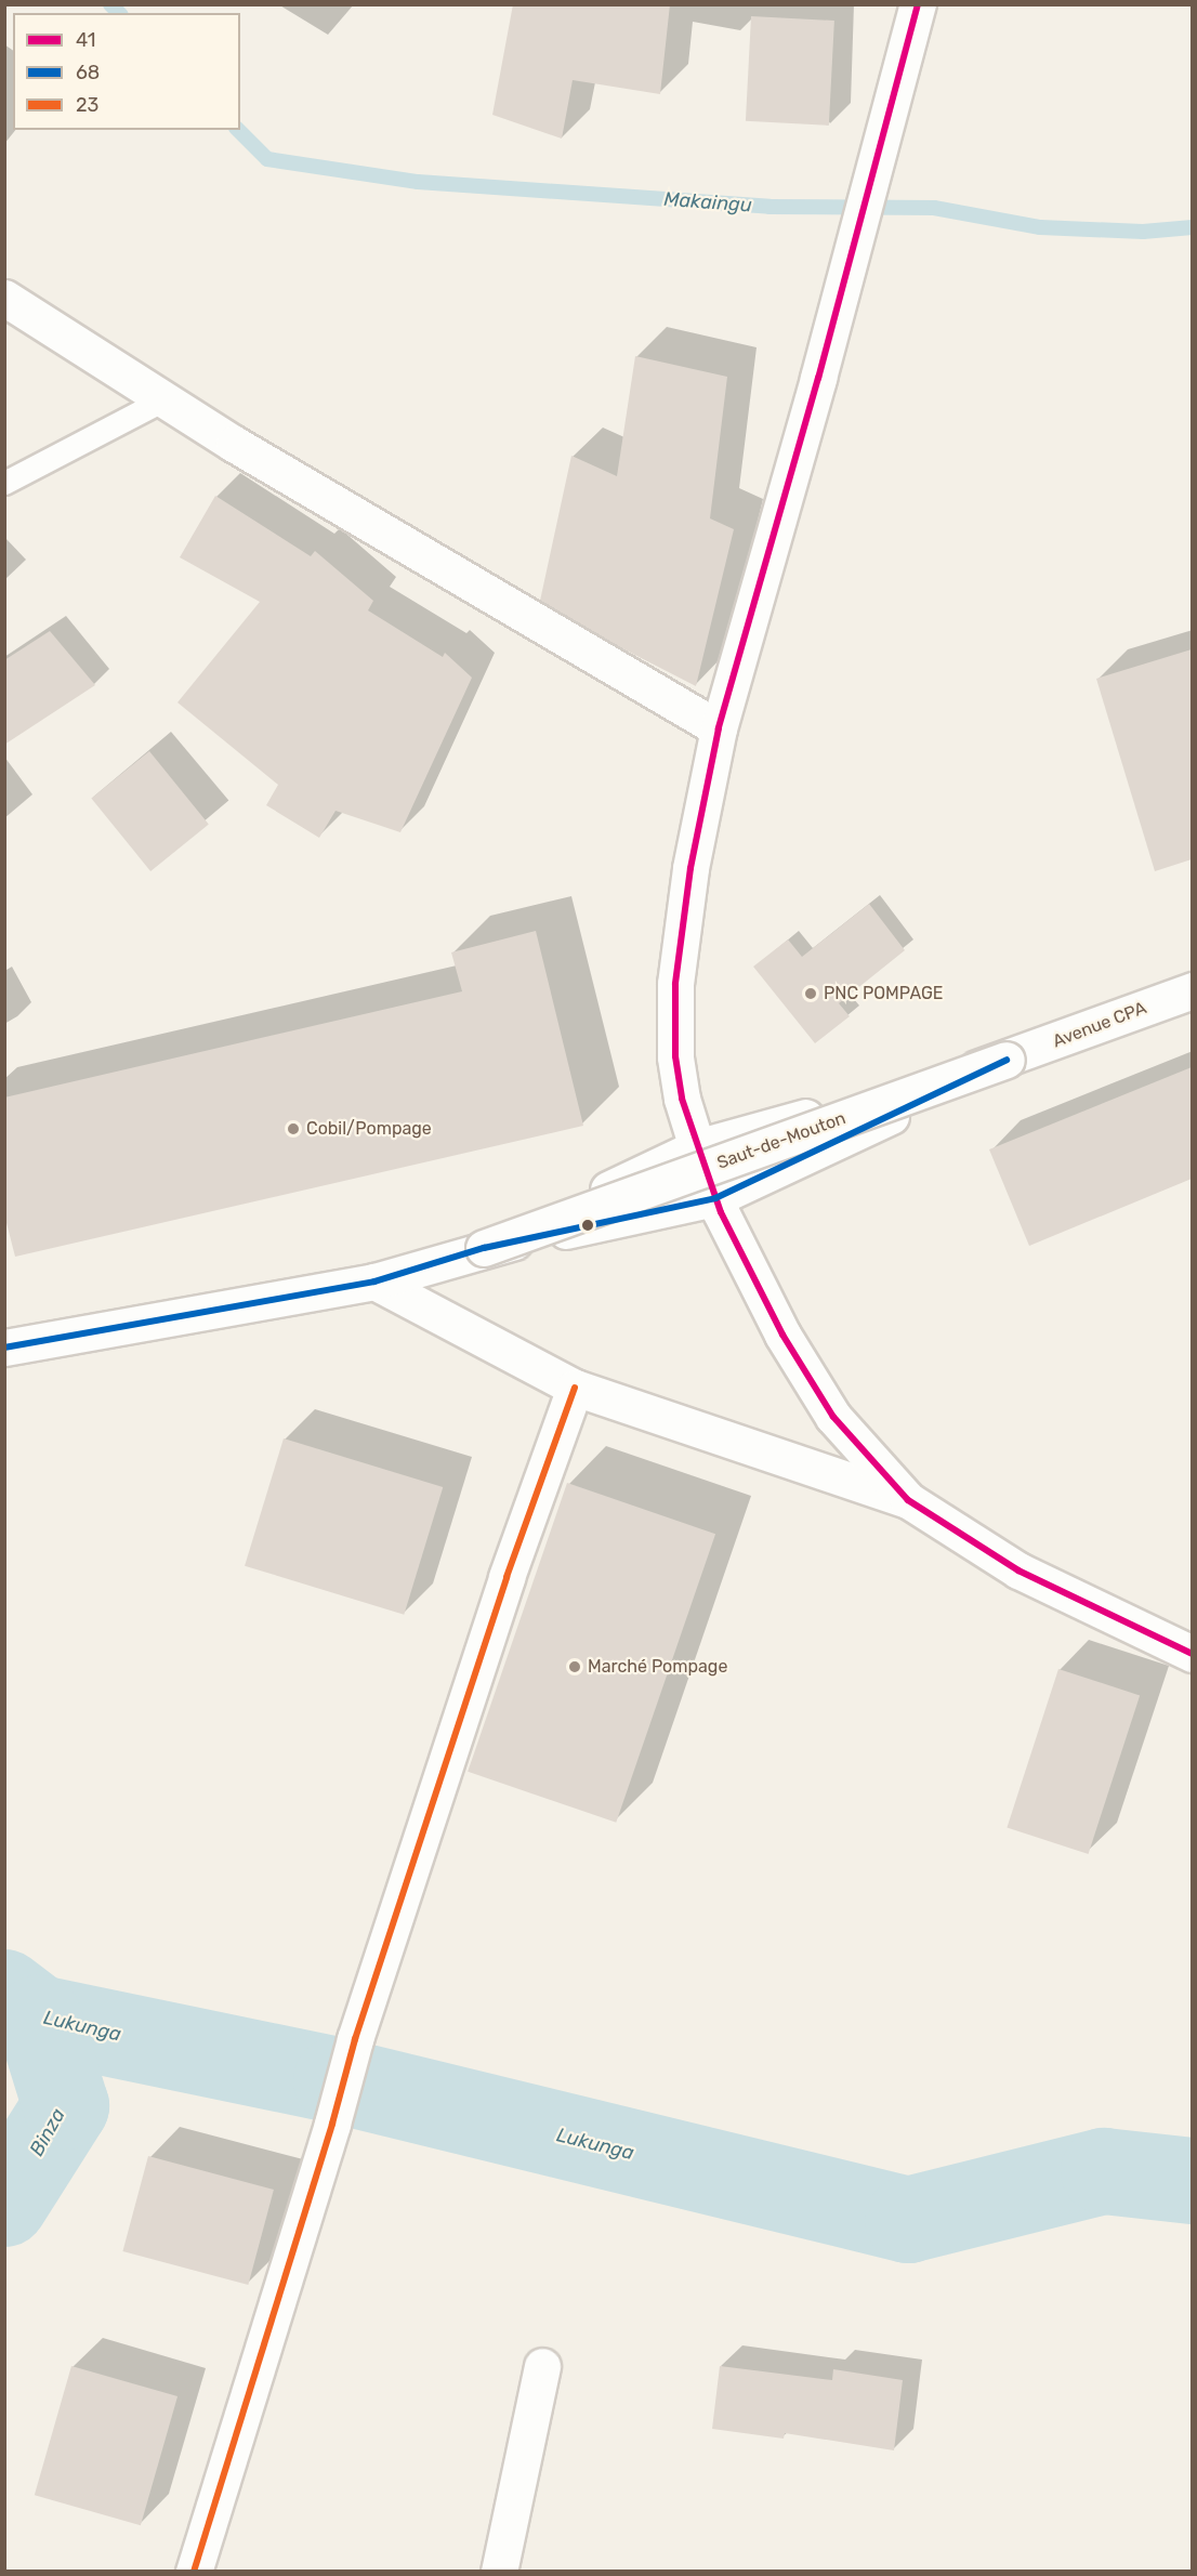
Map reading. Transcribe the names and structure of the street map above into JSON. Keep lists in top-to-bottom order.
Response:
{
  "streets": {
    "street": ["Avenue CPA", "Saut-de-Mouton"]
  },
  "crossings": [
    ["Avenue CPA", "Saut-de-Mouton"]
  ],
  "water": ["Makaingu", "Lukunga", "Binza"],
  "places": ["PNC POMPAGE", "Cobil/Pompage", "Marché Pompage"],
  "lines": ["transit line 41", "transit line 68", "transit line 23"],
  "legend": ["41", "68", "23"]
}
